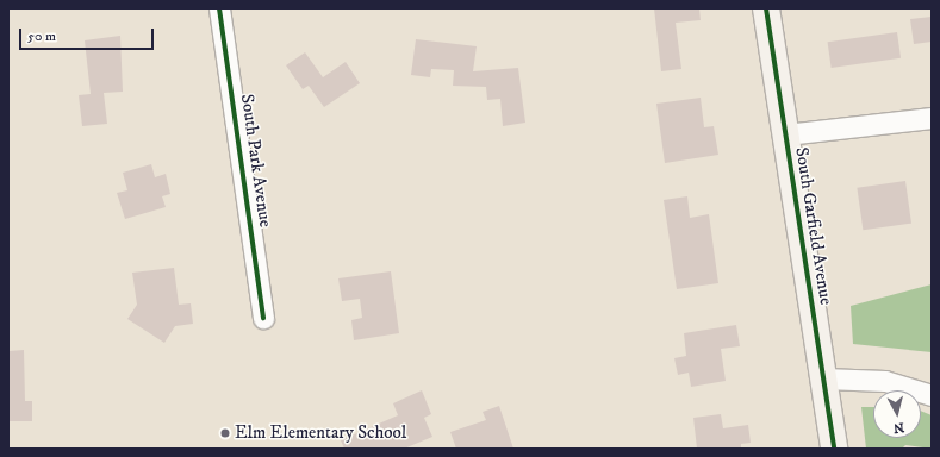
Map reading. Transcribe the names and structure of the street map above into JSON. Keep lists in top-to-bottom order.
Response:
{
  "streets": {
    "street": ["South Park Avenue", "South Garfield Avenue"]
  },
  "places": ["Elm Elementary School"],
  "scale_bar": "50 m",
  "north": "bottom"
}
